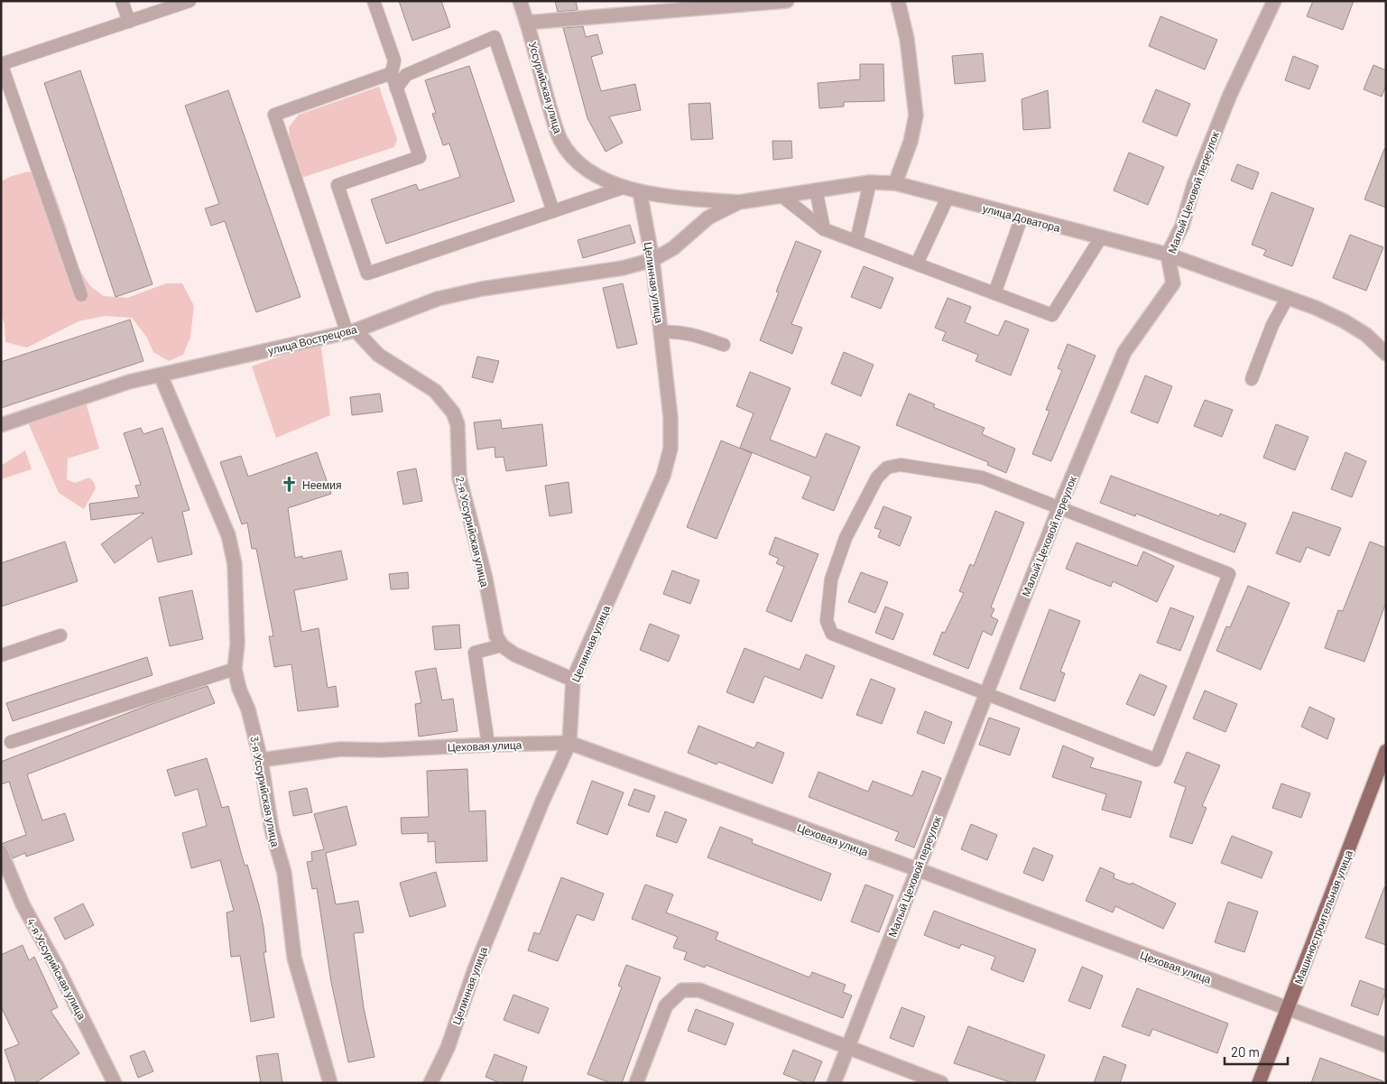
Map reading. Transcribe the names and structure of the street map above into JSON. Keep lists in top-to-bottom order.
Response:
{
  "streets": {
    "main road": ["Машиностроительная улица"],
    "street": [
      "Уссурийская улица",
      "Малый Цеховой переулок",
      "улица Доватора",
      "Целинная улица",
      "улица Вострецова",
      "2-я Уссурийская улица",
      "Цеховая улица",
      "3-я Уссурийская улица",
      "4-я Уссурийская улица"
    ]
  },
  "crossings": [
    ["Уссурийская улица", "улица Доватора"],
    ["Уссурийская улица", "Целинная улица"],
    ["Малый Цеховой переулок", "улица Доватора"],
    ["Малый Цеховой переулок", "Цеховая улица"],
    ["улица Доватора", "Целинная улица"],
    ["улица Доватора", "улица Вострецова"],
    ["Целинная улица", "улица Вострецова"],
    ["Целинная улица", "Цеховая улица"],
    ["улица Вострецова", "2-я Уссурийская улица"],
    ["улица Вострецова", "3-я Уссурийская улица"],
    ["Цеховая улица", "3-я Уссурийская улица"],
    ["Цеховая улица", "Машиностроительная улица"]
  ],
  "places": {
    "church": ["Неемия"]
  },
  "scale_bar": "20 m"
}
